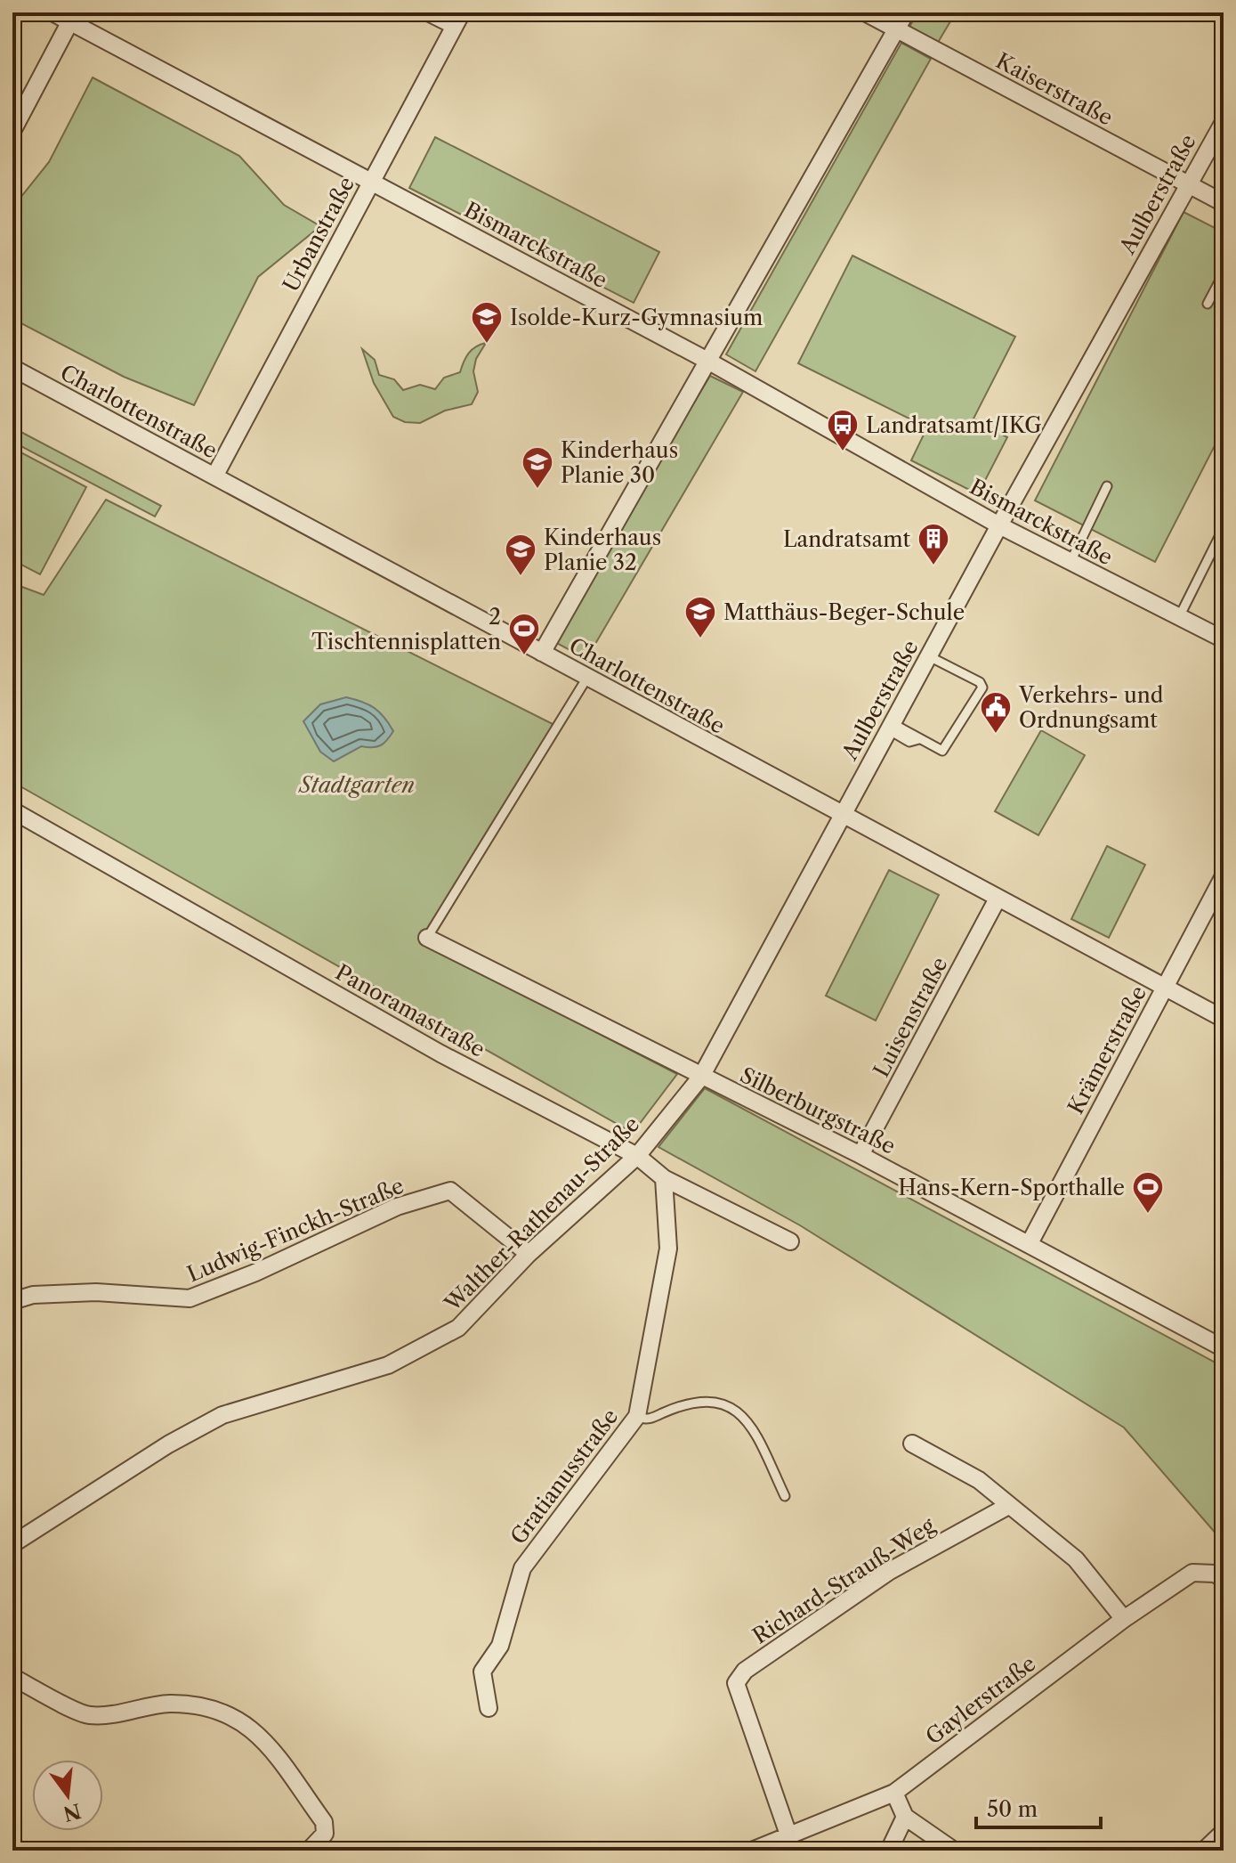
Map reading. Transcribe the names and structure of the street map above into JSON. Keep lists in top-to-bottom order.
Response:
{
  "streets": {
    "street": [
      "Kaiserstraße",
      "Aulberstraße",
      "Urbanstraße",
      "Bismarckstraße",
      "Charlottenstraße",
      "Panoramastraße",
      "Luisenstraße",
      "Krämerstraße",
      "Silberburgstraße",
      "Walther-Rathenau-Straße",
      "Ludwig-Finckh-Straße",
      "Gratianusstraße",
      "Richard-Strauß-Weg",
      "Gaylerstraße"
    ]
  },
  "crossings": [
    ["Kaiserstraße", "Aulberstraße"],
    ["Aulberstraße", "Bismarckstraße"],
    ["Aulberstraße", "Charlottenstraße"],
    ["Aulberstraße", "Silberburgstraße"],
    ["Aulberstraße", "Walther-Rathenau-Straße"],
    ["Urbanstraße", "Bismarckstraße"],
    ["Urbanstraße", "Charlottenstraße"],
    ["Charlottenstraße", "Luisenstraße"],
    ["Charlottenstraße", "Krämerstraße"],
    ["Panoramastraße", "Walther-Rathenau-Straße"],
    ["Panoramastraße", "Gratianusstraße"],
    ["Luisenstraße", "Silberburgstraße"],
    ["Krämerstraße", "Silberburgstraße"],
    ["Silberburgstraße", "Walther-Rathenau-Straße"],
    ["Walther-Rathenau-Straße", "Ludwig-Finckh-Straße"],
    ["Richard-Strauß-Weg", "Gaylerstraße"]
  ],
  "parks": ["Stadtgarten"],
  "places": {
    "school or university": [
      "Isolde-Kurz-Gymnasium",
      "Kinderhaus Planie 30",
      "Kinderhaus Planie 32",
      "Matthäus-Beger-Schule"
    ],
    "bus stop": ["Landratsamt/IKG"],
    "building": ["Landratsamt"],
    "sports": ["2 Tischtennisplatten", "Hans-Kern-Sporthalle"],
    "public building": ["Verkehrs- und Ordnungsamt"]
  },
  "scale_bar": "50 m",
  "north": "bottom"
}
